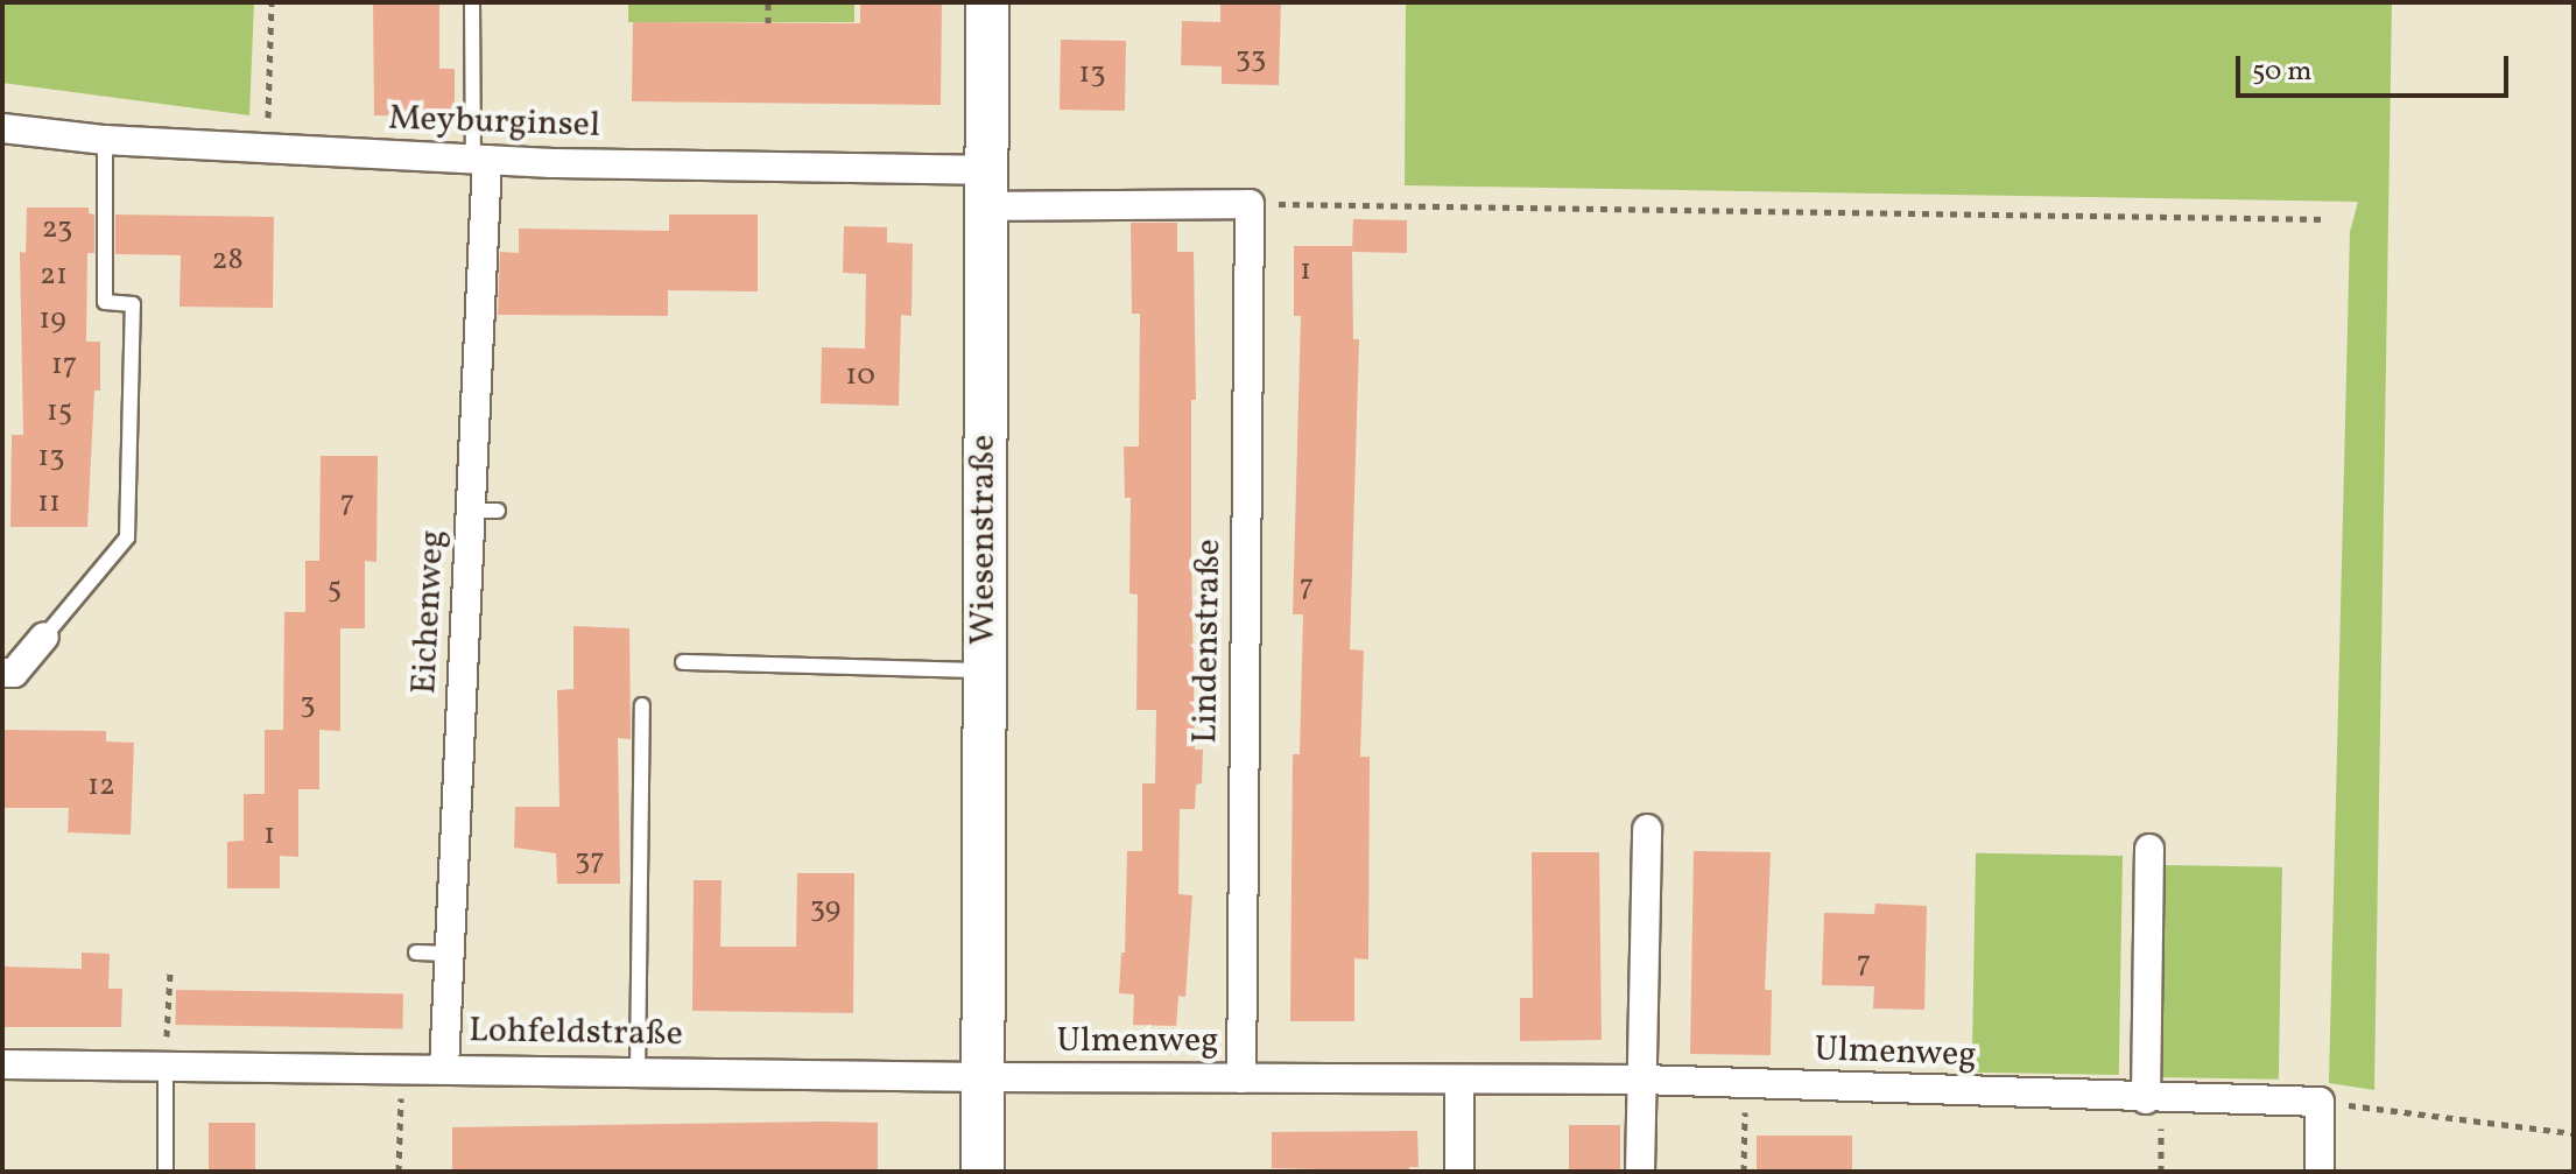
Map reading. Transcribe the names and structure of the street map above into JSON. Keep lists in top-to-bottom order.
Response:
{
  "streets": {
    "main road": ["Wiesenstraße"],
    "street": [
      "Meyburginsel",
      "Eichenweg",
      "Lindenstraße",
      "Lohfeldstraße",
      "Ulmenweg"
    ]
  },
  "crossings": [
    ["Meyburginsel", "Wiesenstraße"],
    ["Meyburginsel", "Eichenweg"],
    ["Meyburginsel", "Lindenstraße"],
    ["Wiesenstraße", "Lohfeldstraße"],
    ["Wiesenstraße", "Ulmenweg"],
    ["Eichenweg", "Lohfeldstraße"],
    ["Lindenstraße", "Ulmenweg"],
    ["Lohfeldstraße", "Ulmenweg"]
  ],
  "house_numbers": [
    "33",
    "13",
    "23",
    "28",
    "1",
    "21",
    "19",
    "17",
    "10",
    "15",
    "13",
    "11",
    "7",
    "7",
    "5",
    "3",
    "12",
    "1",
    "37",
    "39",
    "7"
  ],
  "scale_bar": "50 m"
}
